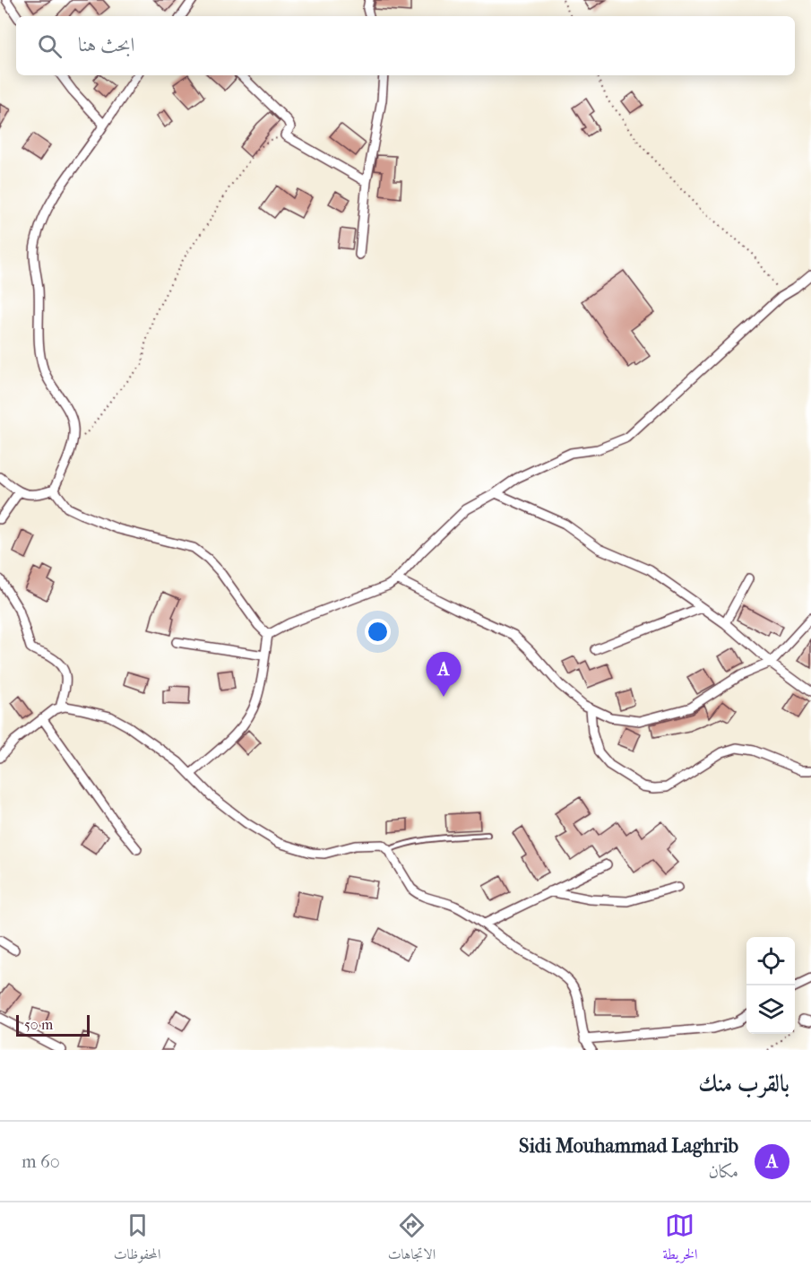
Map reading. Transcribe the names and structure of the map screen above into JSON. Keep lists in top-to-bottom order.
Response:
{
  "scale_bar": "50 m",
  "page": {
    "search": "ابحث هنا",
    "pins": "A",
    "scale": "50 m",
    "heading": "بالقرب منك",
    "list": [
      {
        "mark": "A",
        "name": "Sidi Mouhammad Laghrib",
        "note": "مكان",
        "value": "60 m"
      }
    ],
    "nav": ["الخريطة", "الاتجاهات", "المحفوظات"]
  }
}
